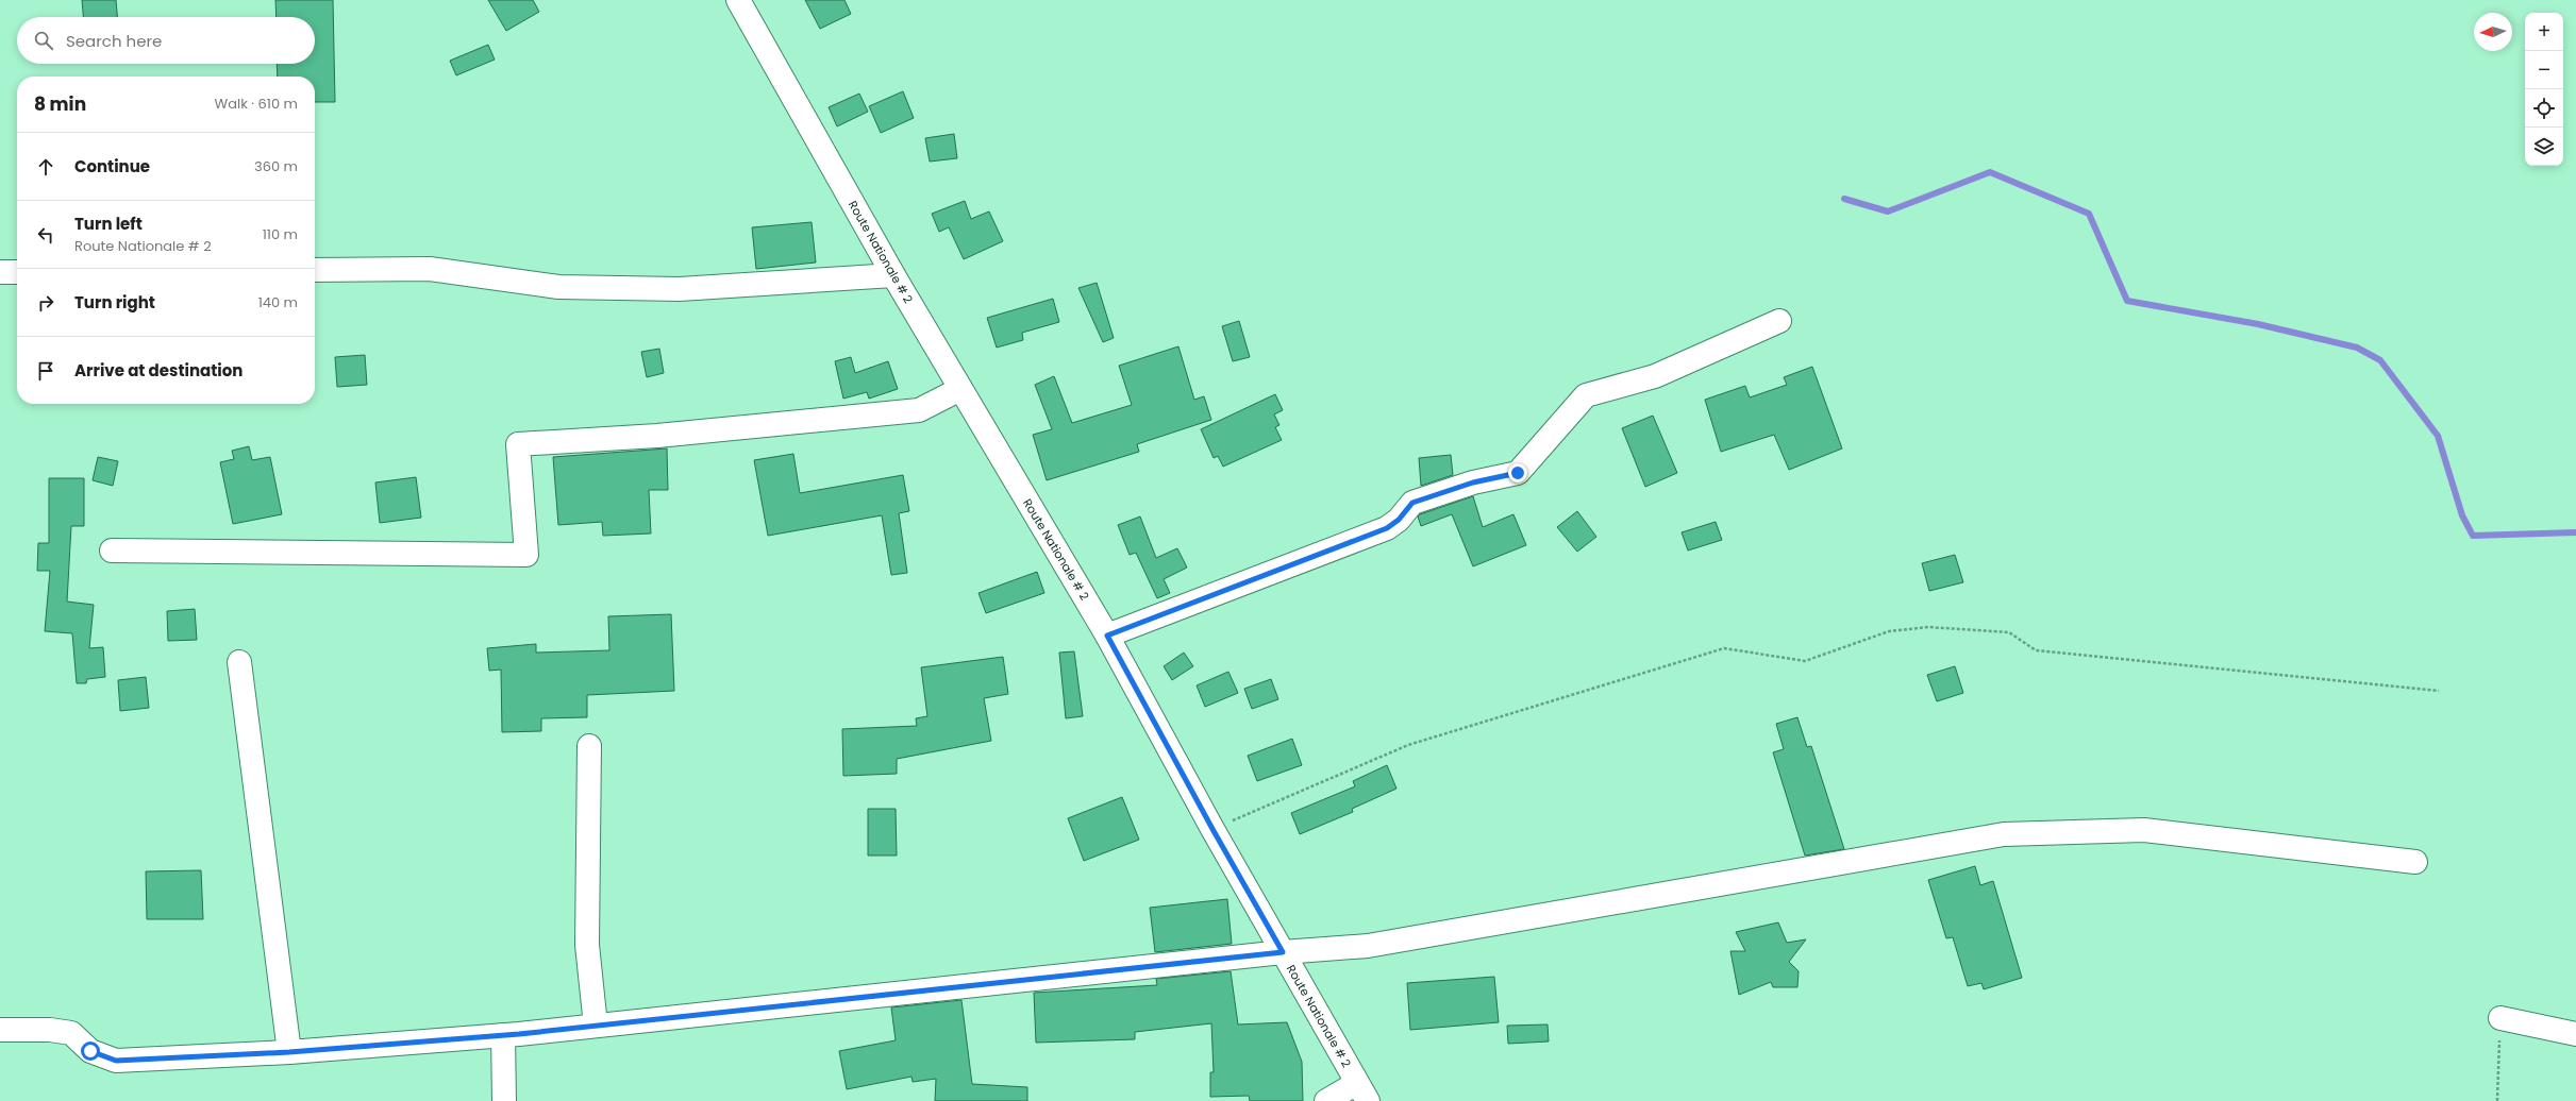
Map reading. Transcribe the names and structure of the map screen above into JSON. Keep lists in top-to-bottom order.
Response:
{
  "streets": {
    "street": ["Route Nationale # 2"]
  },
  "north": "left",
  "page": {
    "map_buttons": ["+", "−"],
    "search": "Search here",
    "heading": ["8 min", "Walk · 610 m"],
    "list": [
      ["Continue", "360 m"],
      ["Turn left", "Route Nationale # 2", "110 m"],
      ["Turn right", "140 m"],
      "Arrive at destination"
    ]
  }
}
